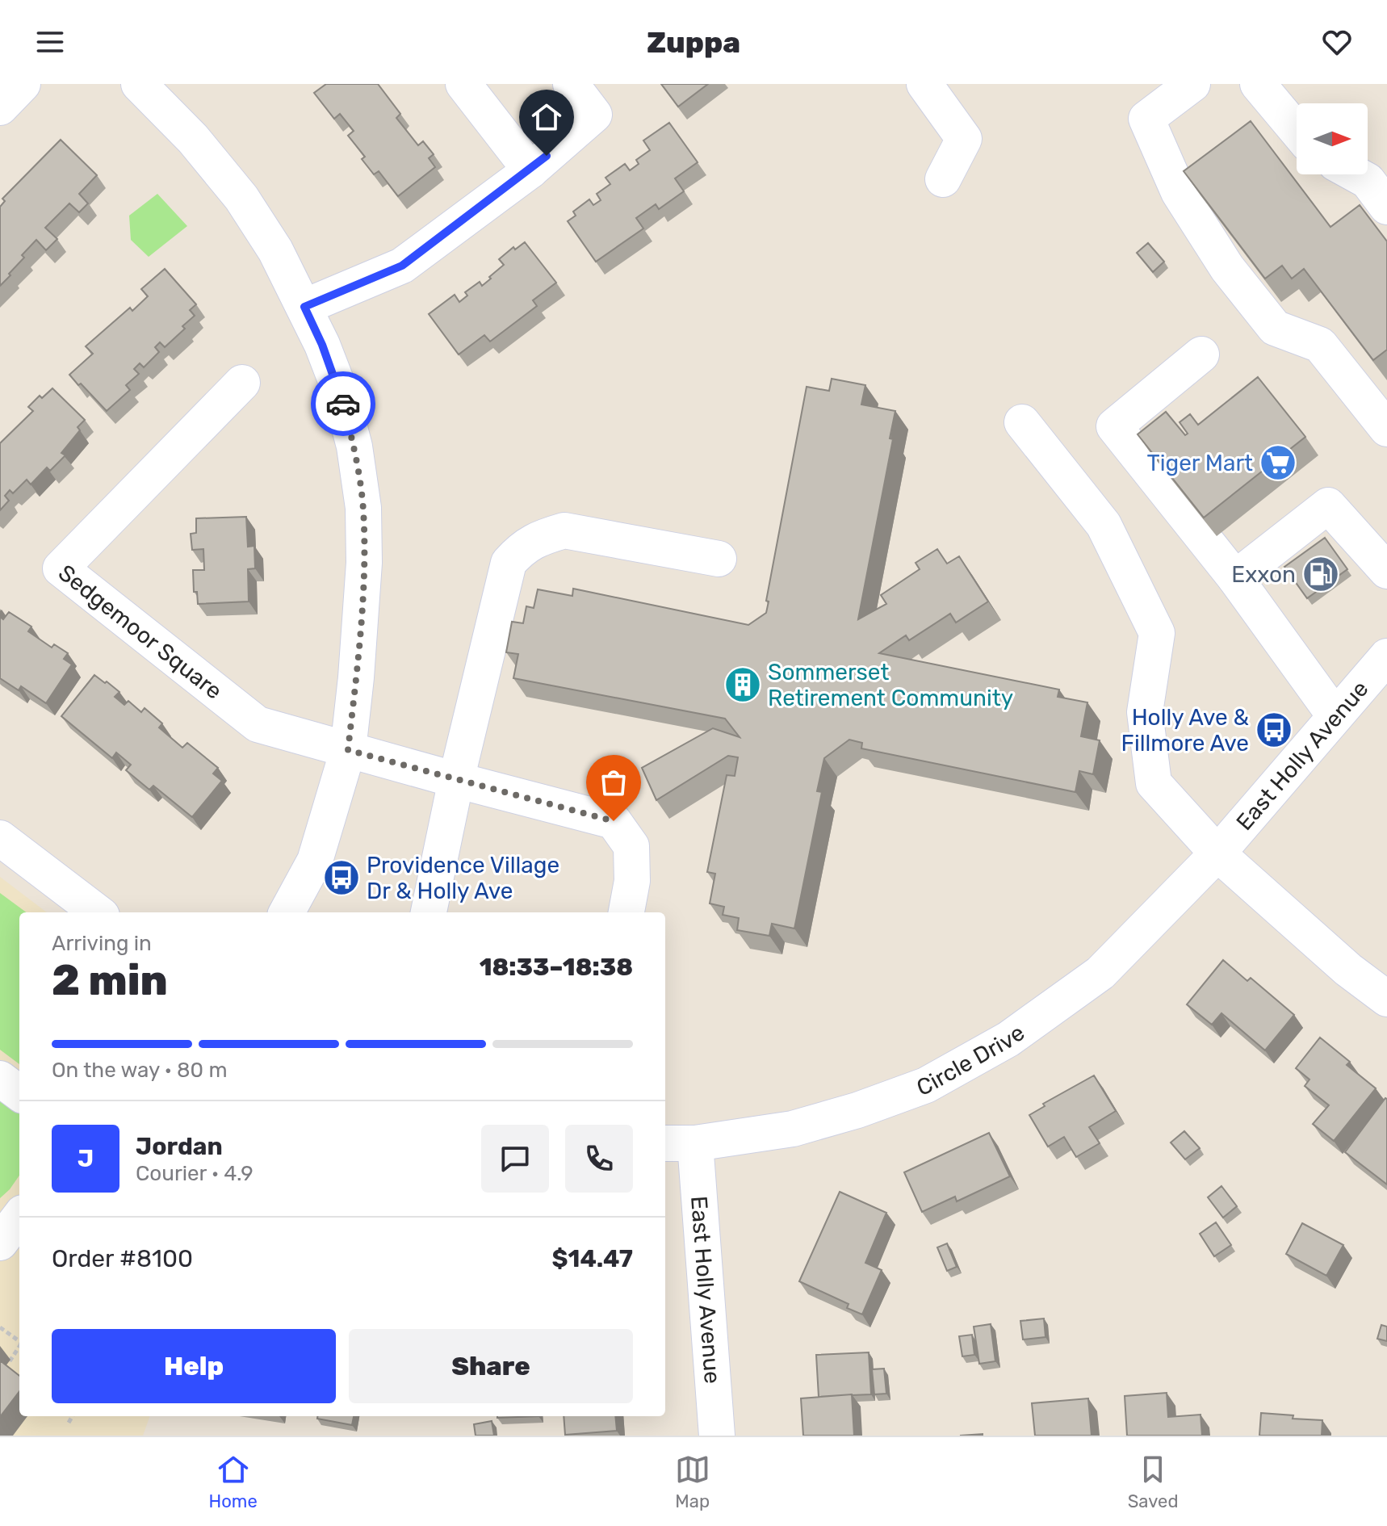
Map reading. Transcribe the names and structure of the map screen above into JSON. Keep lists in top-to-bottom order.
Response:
{
  "streets": {
    "street": ["Sedgemoor Square", "East Holly Avenue", "Circle Drive"]
  },
  "crossings": [
    ["East Holly Avenue", "Circle Drive"]
  ],
  "places": {
    "supermarket": ["Tiger Mart"],
    "fuel station": ["Exxon"],
    "building": ["Sommerset Retirement Community"],
    "bus stop": ["Holly Ave & Fillmore Ave", "Providence Village Dr & Holly Ave"]
  },
  "north": "right",
  "page": {
    "header": "Zuppa",
    "heading": ["2 min", "Arriving in", "18:33–18:38"],
    "panel": [
      "Jordan",
      "Courier · 4.9",
      "Order #8100",
      "$14.47"
    ],
    "bar": "On the way · 80 m",
    "round": "J",
    "buttons": ["Help", "Share"],
    "tabs": ["Home", "Map", "Saved"]
  }
}
